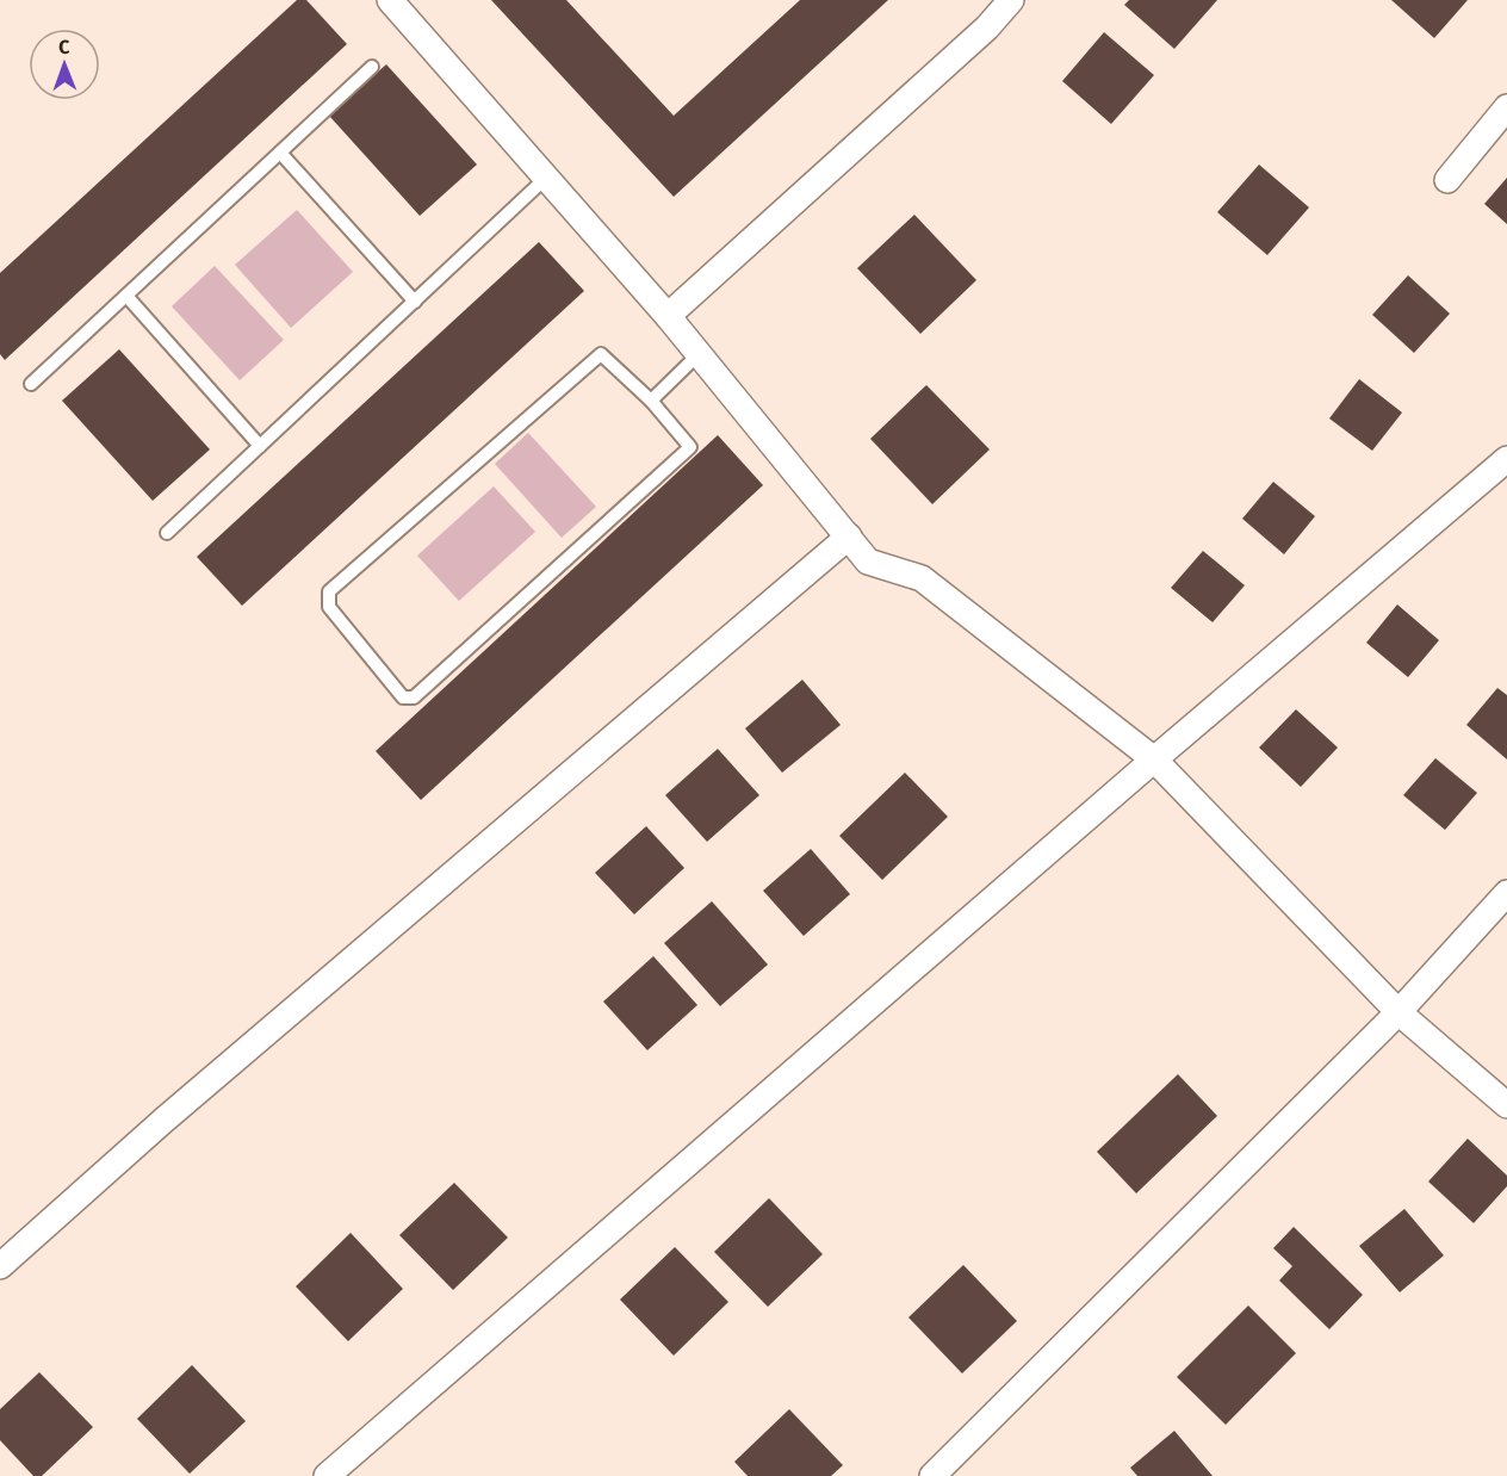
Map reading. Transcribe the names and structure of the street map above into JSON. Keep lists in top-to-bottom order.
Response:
{
  "north": "top"
}
